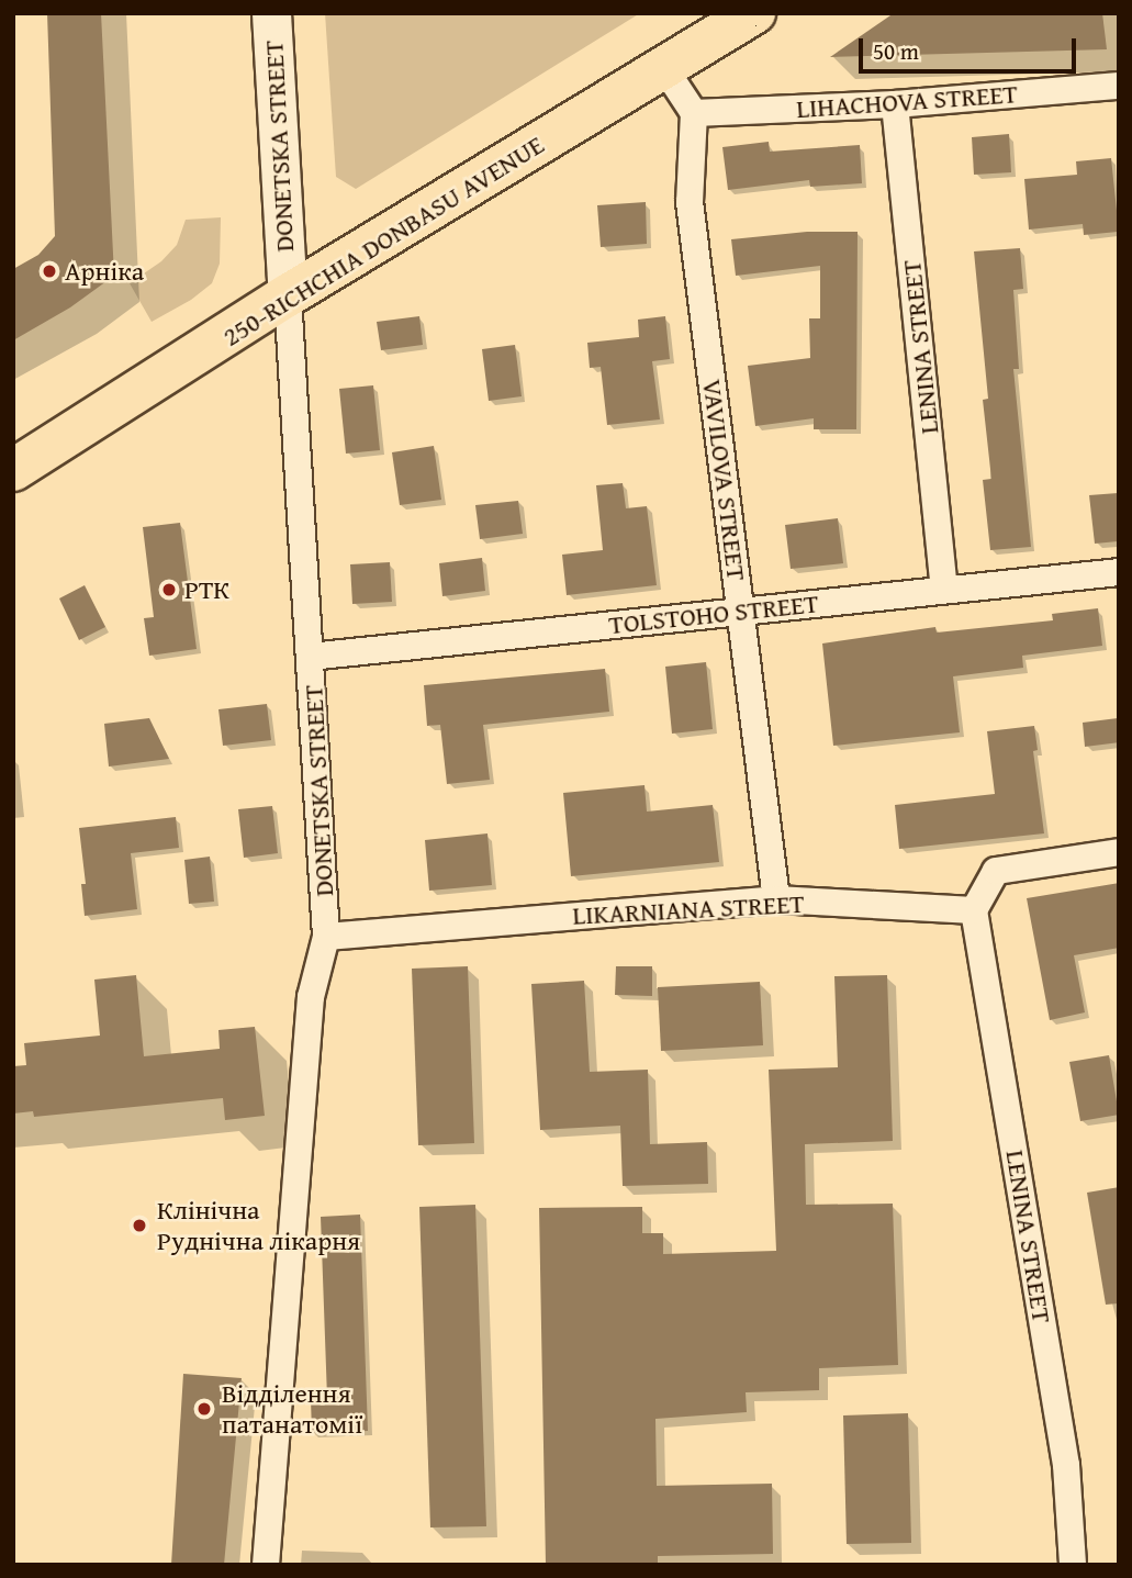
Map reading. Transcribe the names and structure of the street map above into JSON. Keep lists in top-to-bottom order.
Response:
{
  "streets": {
    "main road": ["DONETSKA STREET", "250-RICHCHIA DONBASU AVENUE"],
    "street": [
      "LIHACHOVA STREET",
      "LENINA STREET",
      "VAVILOVA STREET",
      "TOLSTOHO STREET",
      "LIKARNIANA STREET"
    ]
  },
  "crossings": [
    ["LIHACHOVA STREET", "LENINA STREET"],
    ["LIHACHOVA STREET", "VAVILOVA STREET"],
    ["DONETSKA STREET", "250-RICHCHIA DONBASU AVENUE"],
    ["DONETSKA STREET", "TOLSTOHO STREET"],
    ["DONETSKA STREET", "LIKARNIANA STREET"],
    ["LENINA STREET", "TOLSTOHO STREET"],
    ["LENINA STREET", "LIKARNIANA STREET"],
    ["VAVILOVA STREET", "TOLSTOHO STREET"],
    ["VAVILOVA STREET", "LIKARNIANA STREET"]
  ],
  "places": [
    "Арніка",
    "РТК",
    "Клінічна Руднічна лікарня",
    "Відділення патанатомії"
  ],
  "scale_bar": "50 m"
}
